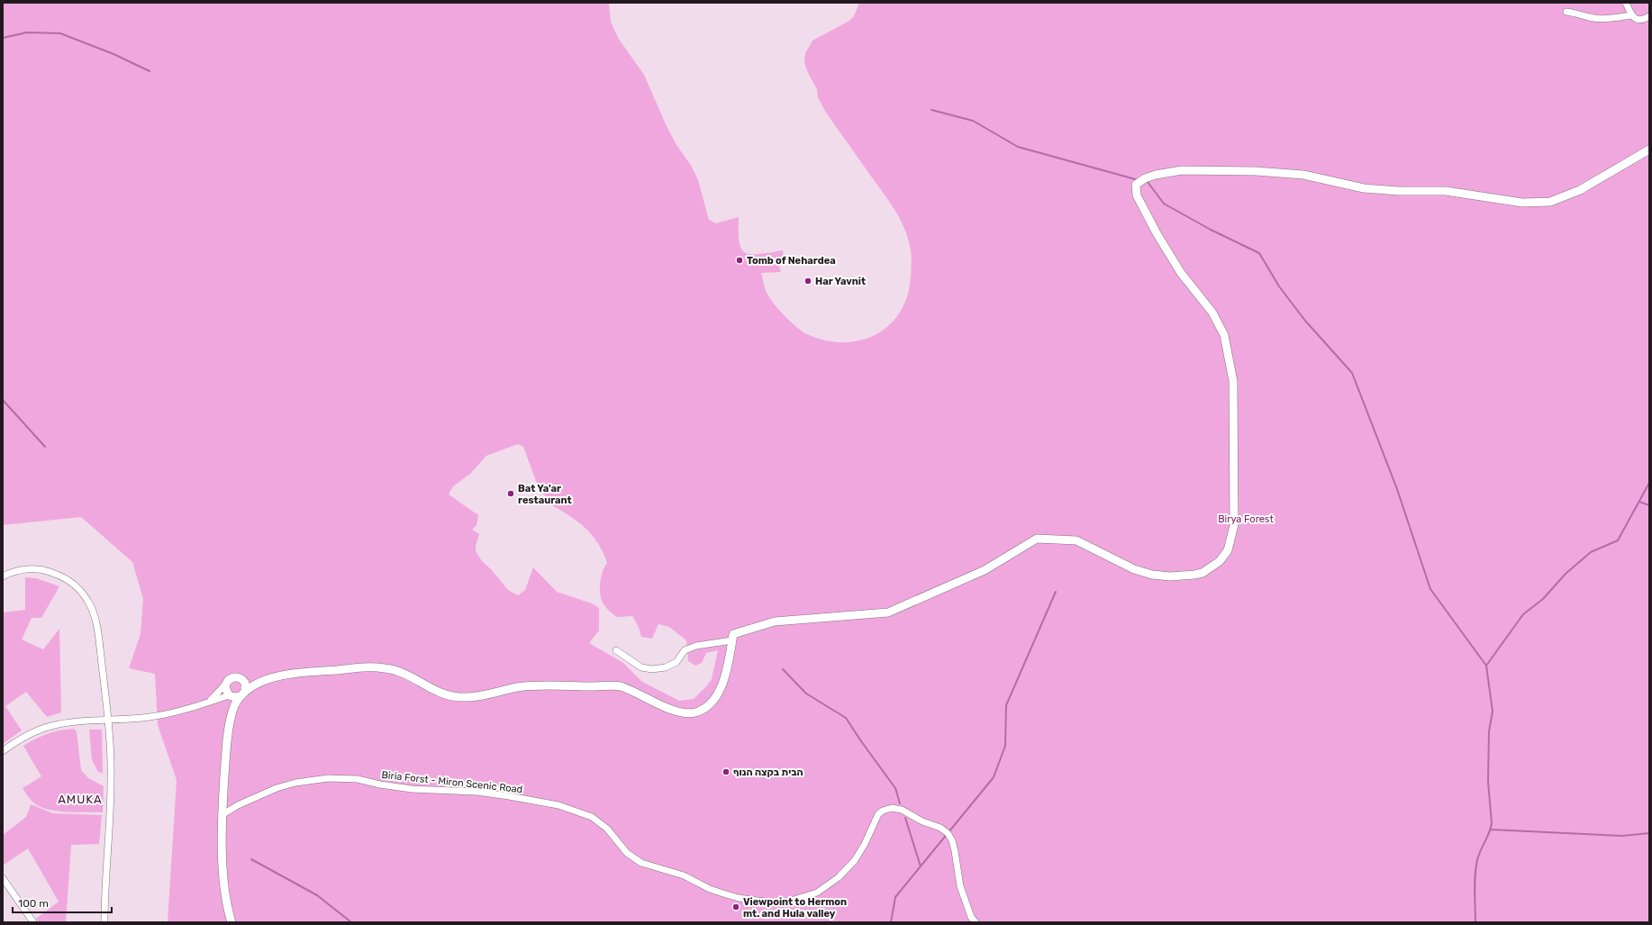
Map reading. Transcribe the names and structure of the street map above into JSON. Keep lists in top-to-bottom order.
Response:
{
  "streets": {
    "street": ["Biria Forst - Miron Scenic Road"]
  },
  "districts": ["AMUKA"],
  "parks": ["Birya Forest"],
  "places": [
    "Tomb of Nehardea",
    "Har Yavnit",
    "Bat Ya'ar restaurant",
    "הבית בקצה הנוף",
    "Viewpoint to Hermon mt. and Hula valley"
  ],
  "scale_bar": "100 m"
}
